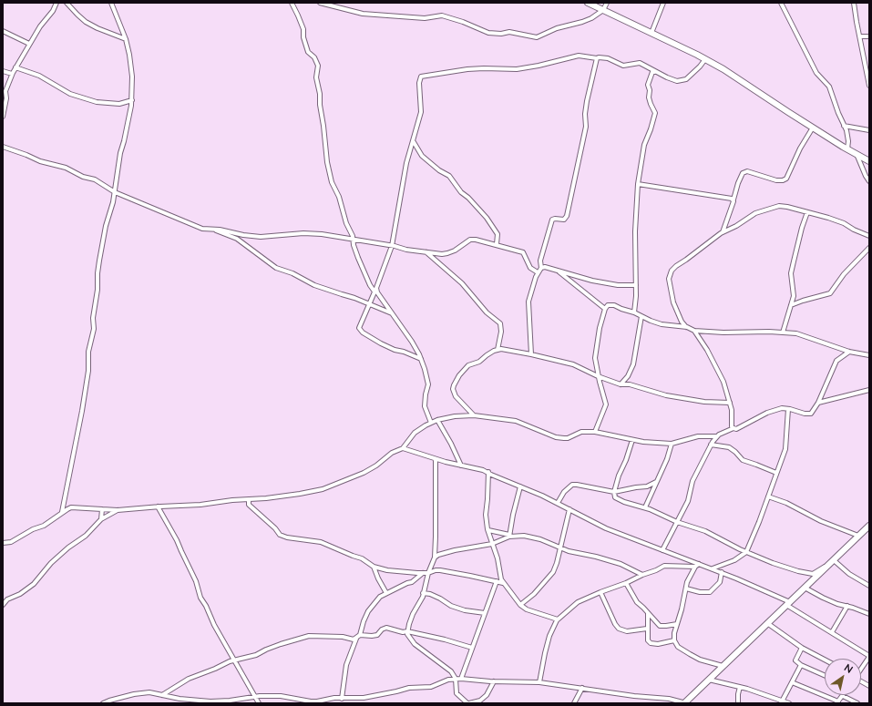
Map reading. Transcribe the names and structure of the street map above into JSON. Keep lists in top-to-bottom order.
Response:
{
  "north": "top right"
}
